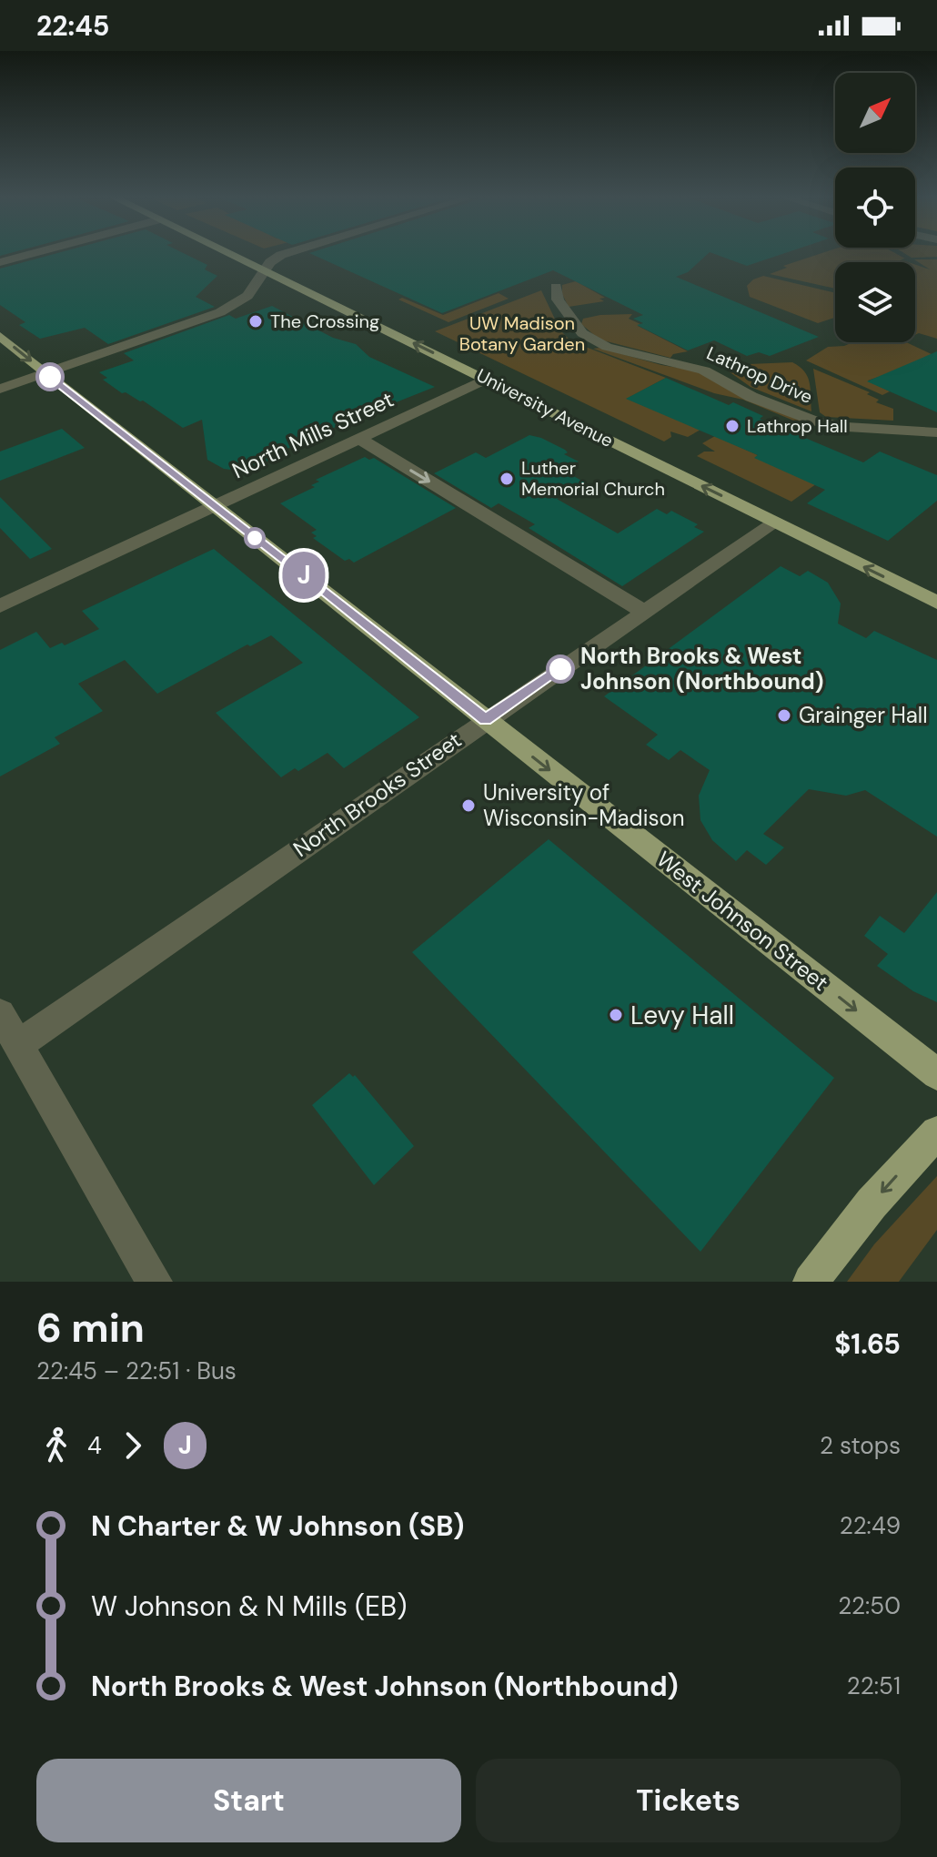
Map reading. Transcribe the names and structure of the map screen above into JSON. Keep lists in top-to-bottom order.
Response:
{
  "streets": {
    "main road": ["University Avenue", "West Johnson Street"],
    "street": ["Lathrop Drive", "North Mills Street", "North Brooks Street"]
  },
  "crossings": [
    ["University Avenue", "North Mills Street"],
    ["University Avenue", "North Brooks Street"],
    ["North Mills Street", "West Johnson Street"],
    ["North Brooks Street", "West Johnson Street"]
  ],
  "one_way": ["University Avenue", "West Johnson Street"],
  "parks": ["UW Madison Botany Garden"],
  "places": [
    "The Crossing",
    "Lathrop Hall",
    "Luther Memorial Church",
    "North Brooks & West Johnson (Northbound)",
    "Grainger Hall",
    "University of Wisconsin-Madison",
    "Levy Hall"
  ],
  "lines": ["bus line J"],
  "north": "top right",
  "page": {
    "status": "22:45",
    "on_map": "J",
    "heading": ["6 min", "22:45 – 22:51 · Bus", "$1.65"],
    "legs": ["4", "J", "2 stops"],
    "list": [
      {
        "name": "N Charter & W Johnson (SB)",
        "value": "22:49"
      },
      {
        "name": "W Johnson & N Mills (EB)",
        "value": "22:50"
      },
      {
        "name": "North Brooks & West Johnson (Northbound)",
        "value": "22:51"
      }
    ],
    "buttons": ["Start", "Tickets"]
  }
}
